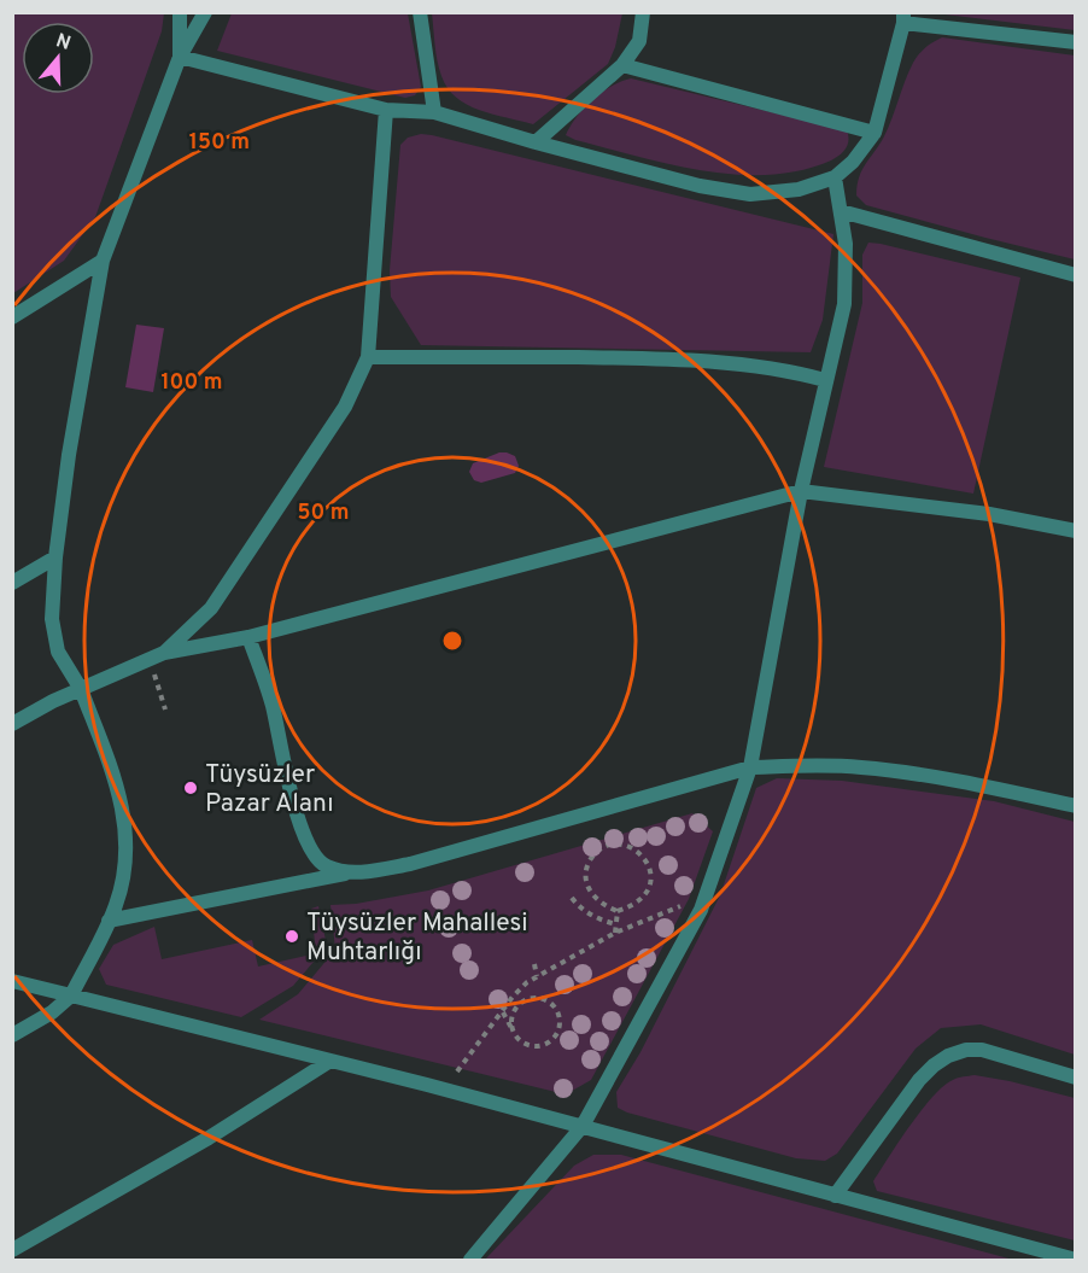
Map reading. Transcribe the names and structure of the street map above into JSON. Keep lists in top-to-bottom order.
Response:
{
  "places": ["Tüysüzler Pazar Alanı", "Tüysüzler Mahallesi Muhtarlığı"],
  "north": "top",
  "rings": ["150 m", "100 m", "50 m"]
}
